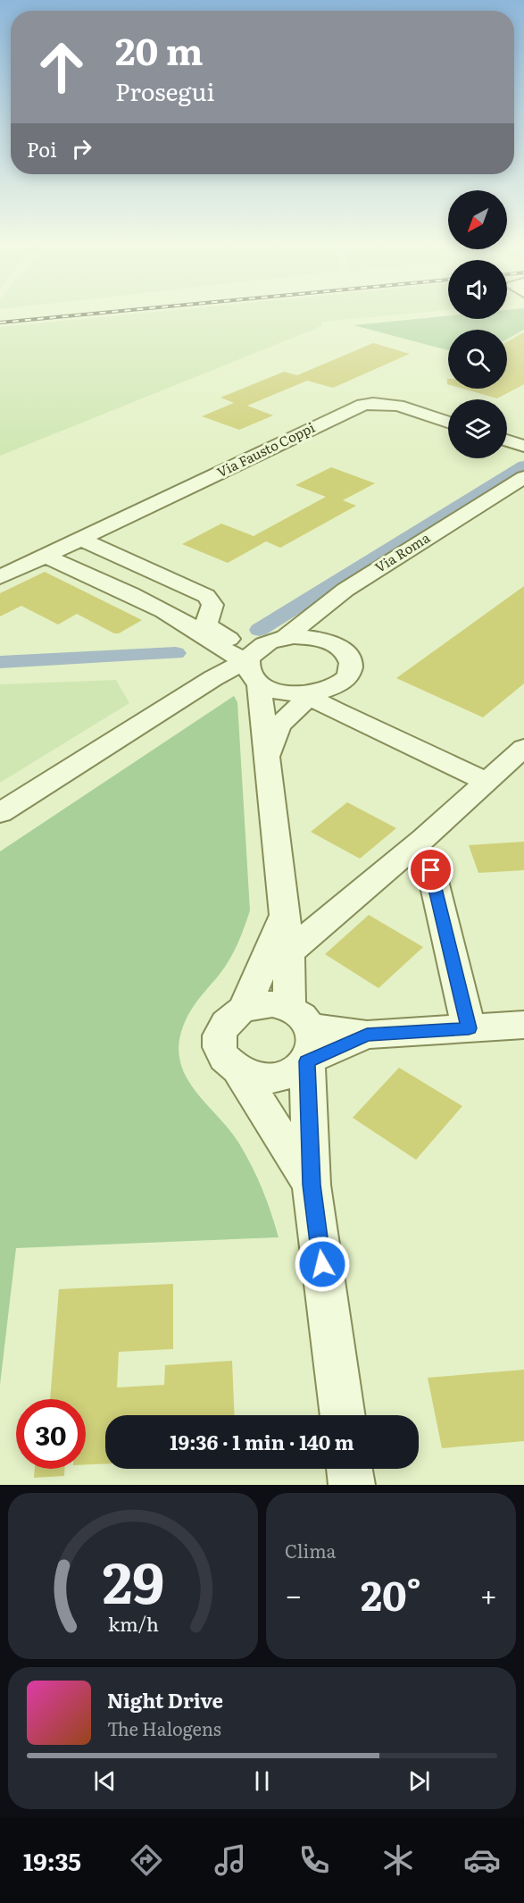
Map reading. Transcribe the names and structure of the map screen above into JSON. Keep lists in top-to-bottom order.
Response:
{
  "streets": {
    "street": ["Via Fausto Coppi", "Via Roma"]
  },
  "north": "bottom left",
  "page": {
    "turn": ["20 m", "Prosegui"],
    "then": "Poi",
    "limit": "30",
    "trip": "19:36 · 1 min · 140 m",
    "tile": "Clima",
    "heat": ["−", "20°", "+"],
    "song": ["Night Drive", "The Halogens"],
    "tabs": "19:35",
    "gauge": ["29", "km/h"]
  }
}
